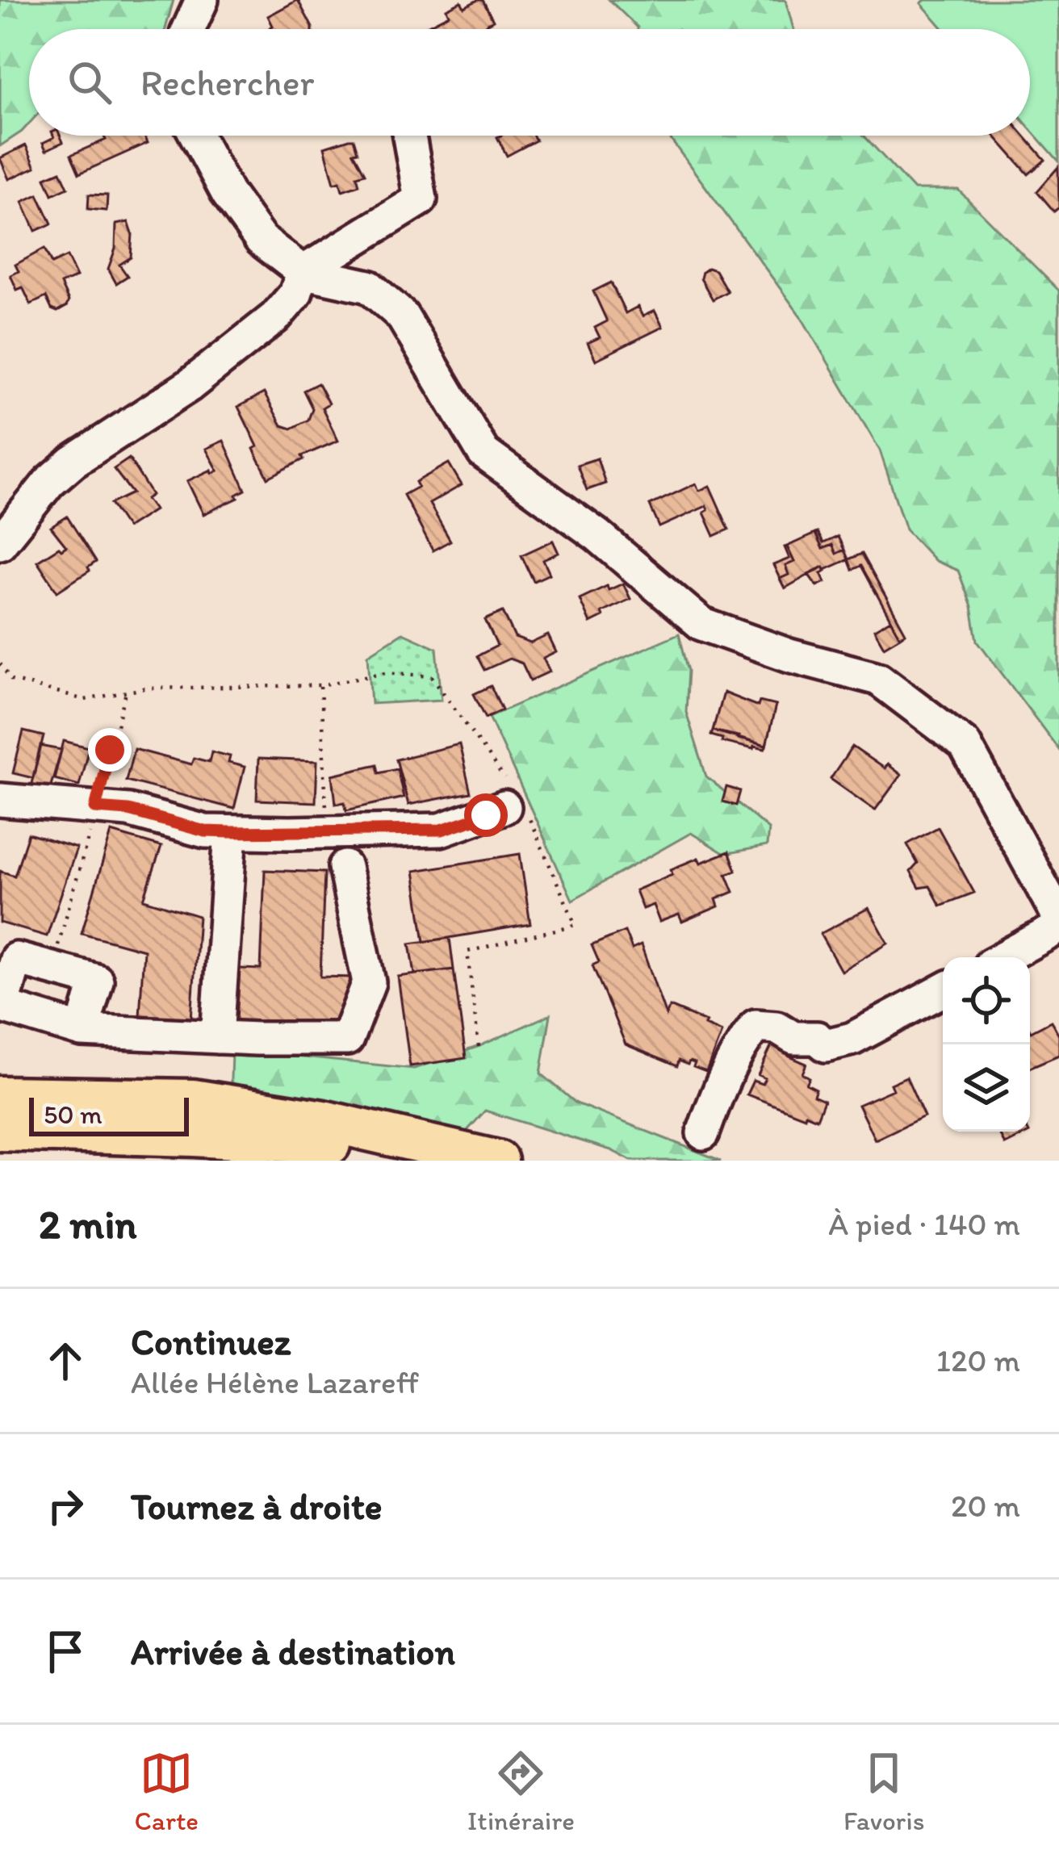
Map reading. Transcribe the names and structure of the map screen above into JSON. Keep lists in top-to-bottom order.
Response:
{
  "scale_bar": "50 m",
  "page": {
    "search": "Rechercher",
    "scale": "50 m",
    "heading": ["2 min", "À pied · 140 m"],
    "list": [
      ["Continuez", "Allée Hélène Lazareff", "120 m"],
      ["Tournez à droite", "20 m"],
      "Arrivée à destination"
    ],
    "nav": ["Carte", "Itinéraire", "Favoris"]
  }
}
